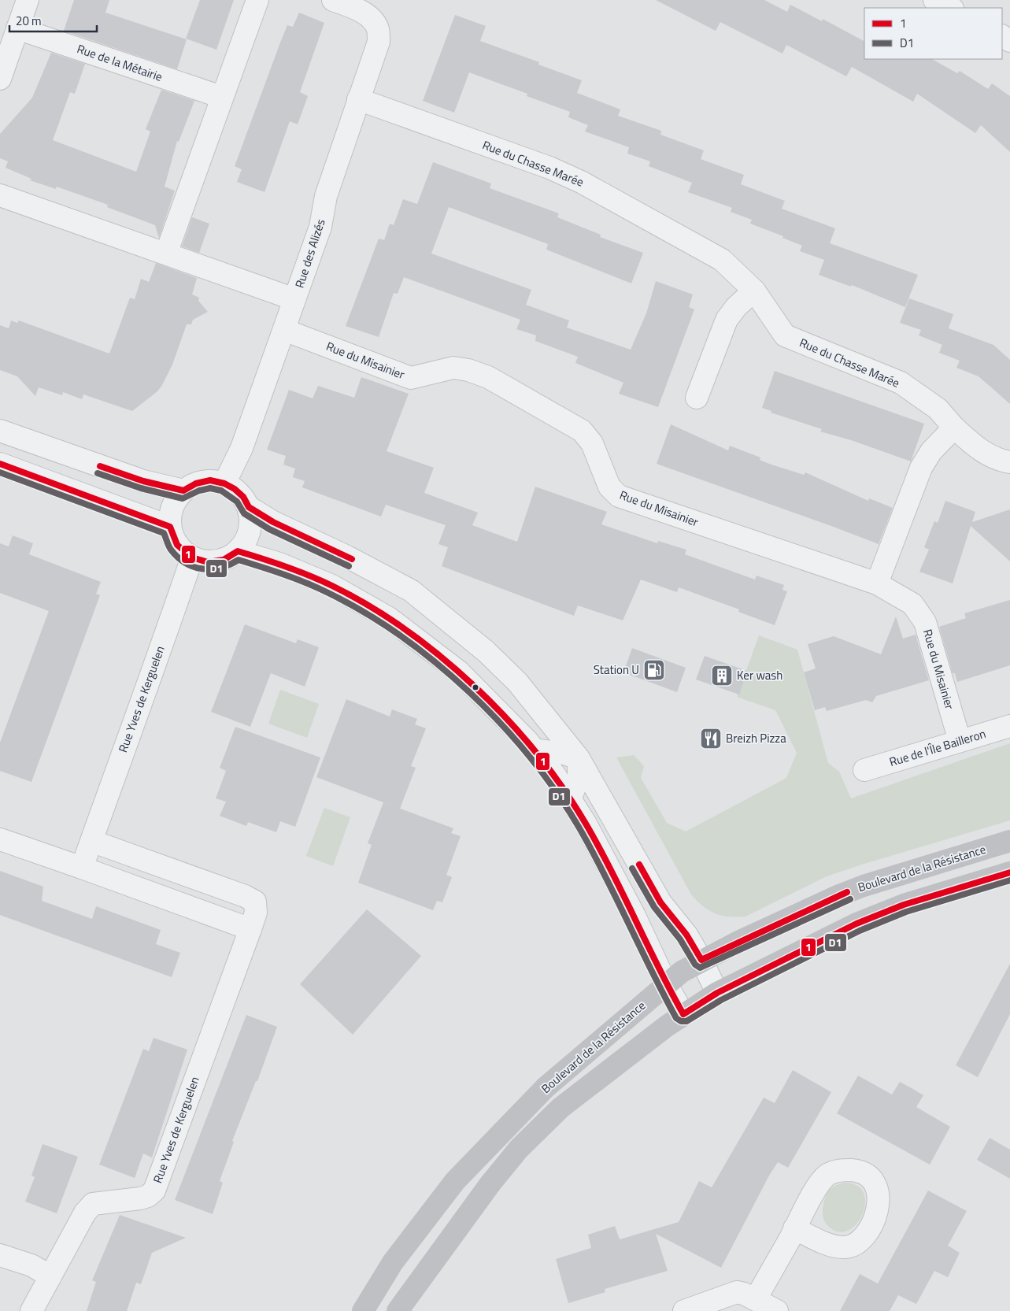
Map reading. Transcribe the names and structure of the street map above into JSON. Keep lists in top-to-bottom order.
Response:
{
  "streets": {
    "main road": ["Boulevard de la Résistance"],
    "street": [
      "Rue de la Métairie",
      "Rue du Chasse Marée",
      "Rue des Alizés",
      "Rue du Misainier",
      "Rue Yves de Kerguelen",
      "Rue de l'Île Bailleron"
    ]
  },
  "crossings": [
    ["Rue du Chasse Marée", "Rue des Alizés"],
    ["Rue des Alizés", "Rue du Misainier"],
    ["Rue des Alizés", "Rue Yves de Kerguelen"],
    ["Rue du Misainier", "Rue de l'Île Bailleron"]
  ],
  "places": {
    "fuel station": ["Station U"],
    "building": ["Ker wash"],
    "restaurant": ["Breizh Pizza"]
  },
  "lines": ["transit line 1", "transit line D1"],
  "legend": ["1", "D1"],
  "scale_bar": "20 m"
}
